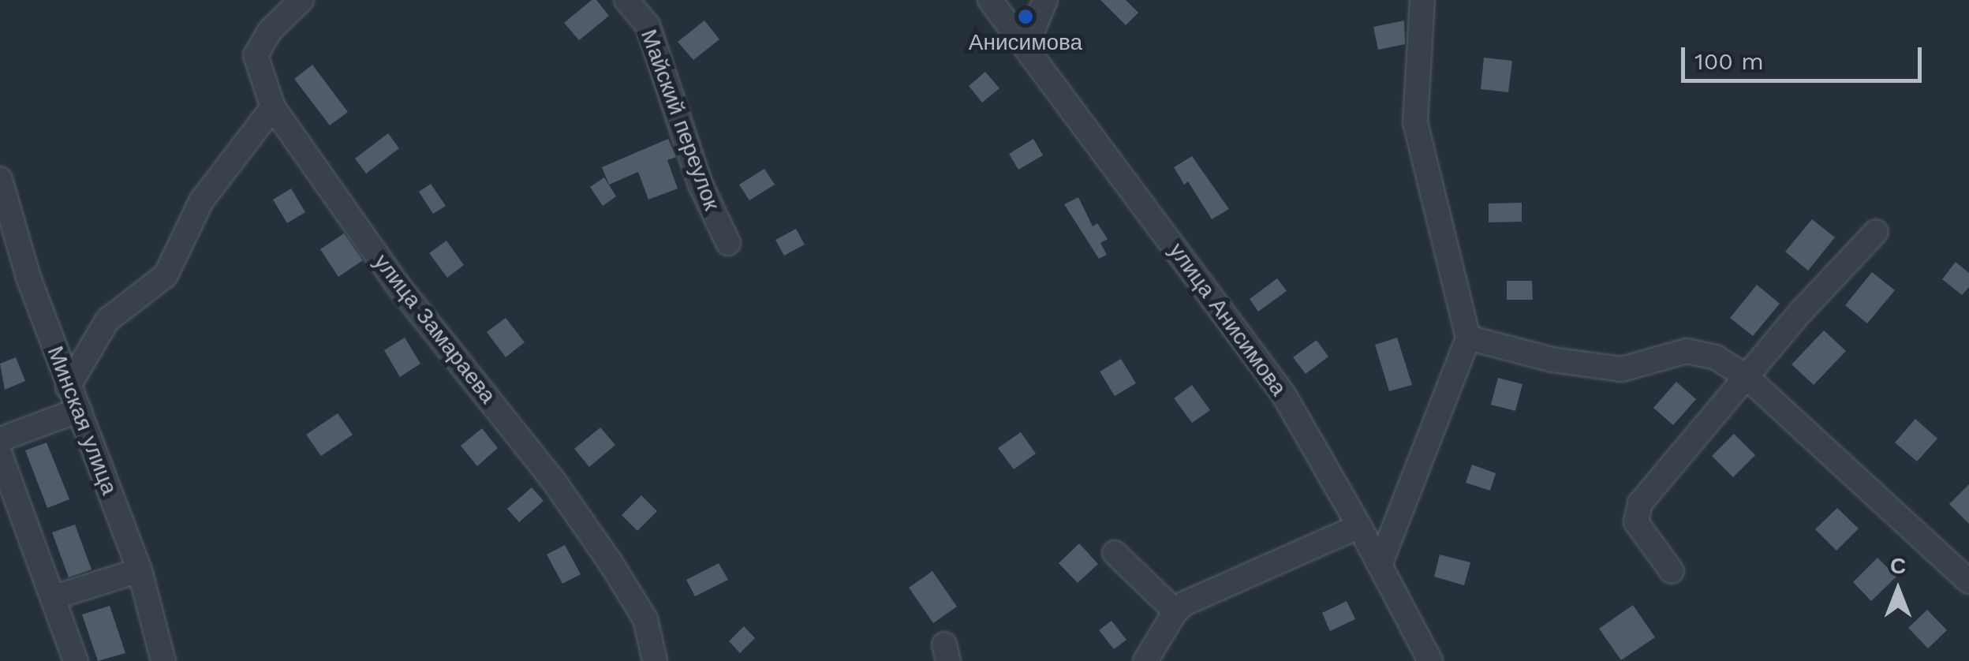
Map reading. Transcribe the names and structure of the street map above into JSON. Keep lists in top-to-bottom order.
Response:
{
  "streets": {
    "street": [
      "Майский переулок",
      "улица Анисимова",
      "улица Замараева",
      "Минская улица"
    ]
  },
  "places": ["Анисимова"],
  "scale_bar": "100 m",
  "north": "top"
}
